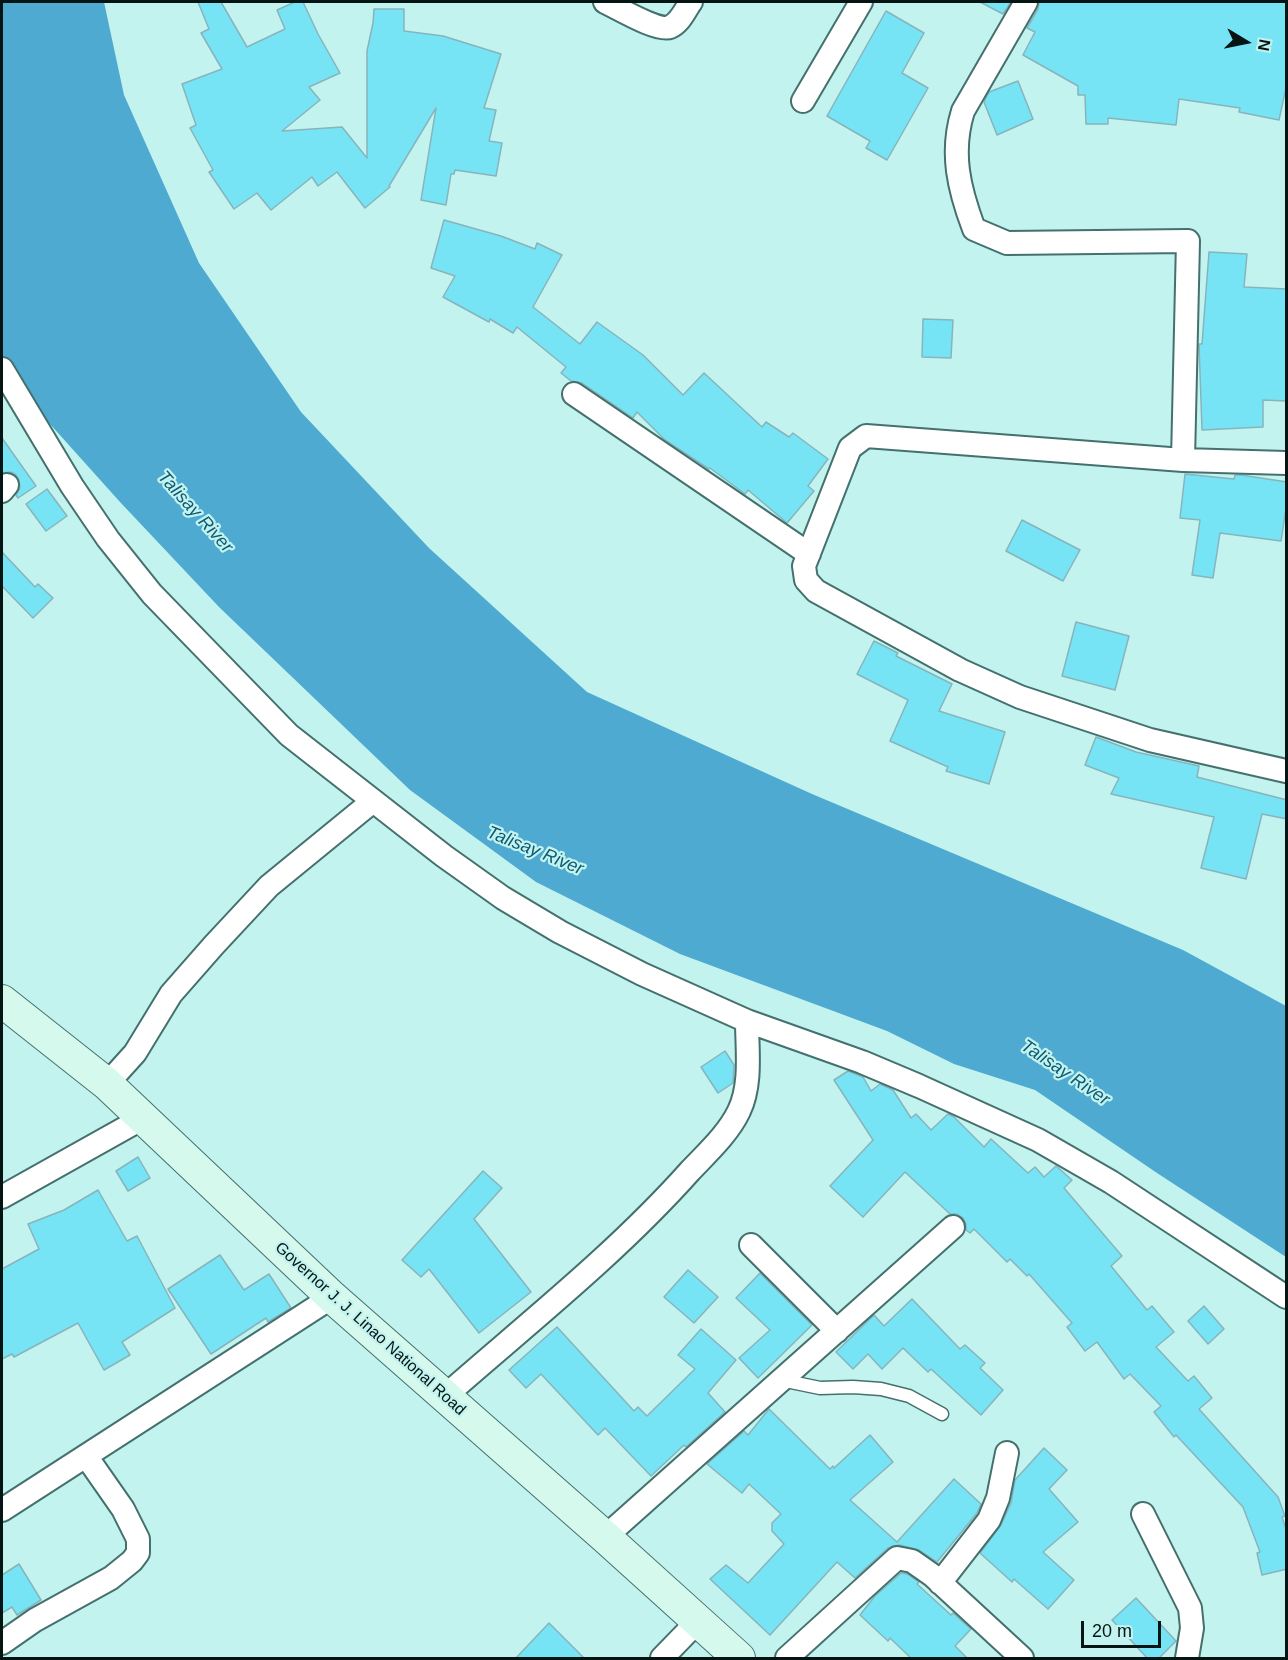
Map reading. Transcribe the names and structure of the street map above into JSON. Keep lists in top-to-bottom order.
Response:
{
  "streets": {
    "main road": ["Governor J. J. Linao National Road"]
  },
  "water": ["Talisay River"],
  "scale_bar": "20 m",
  "north": "right"
}
